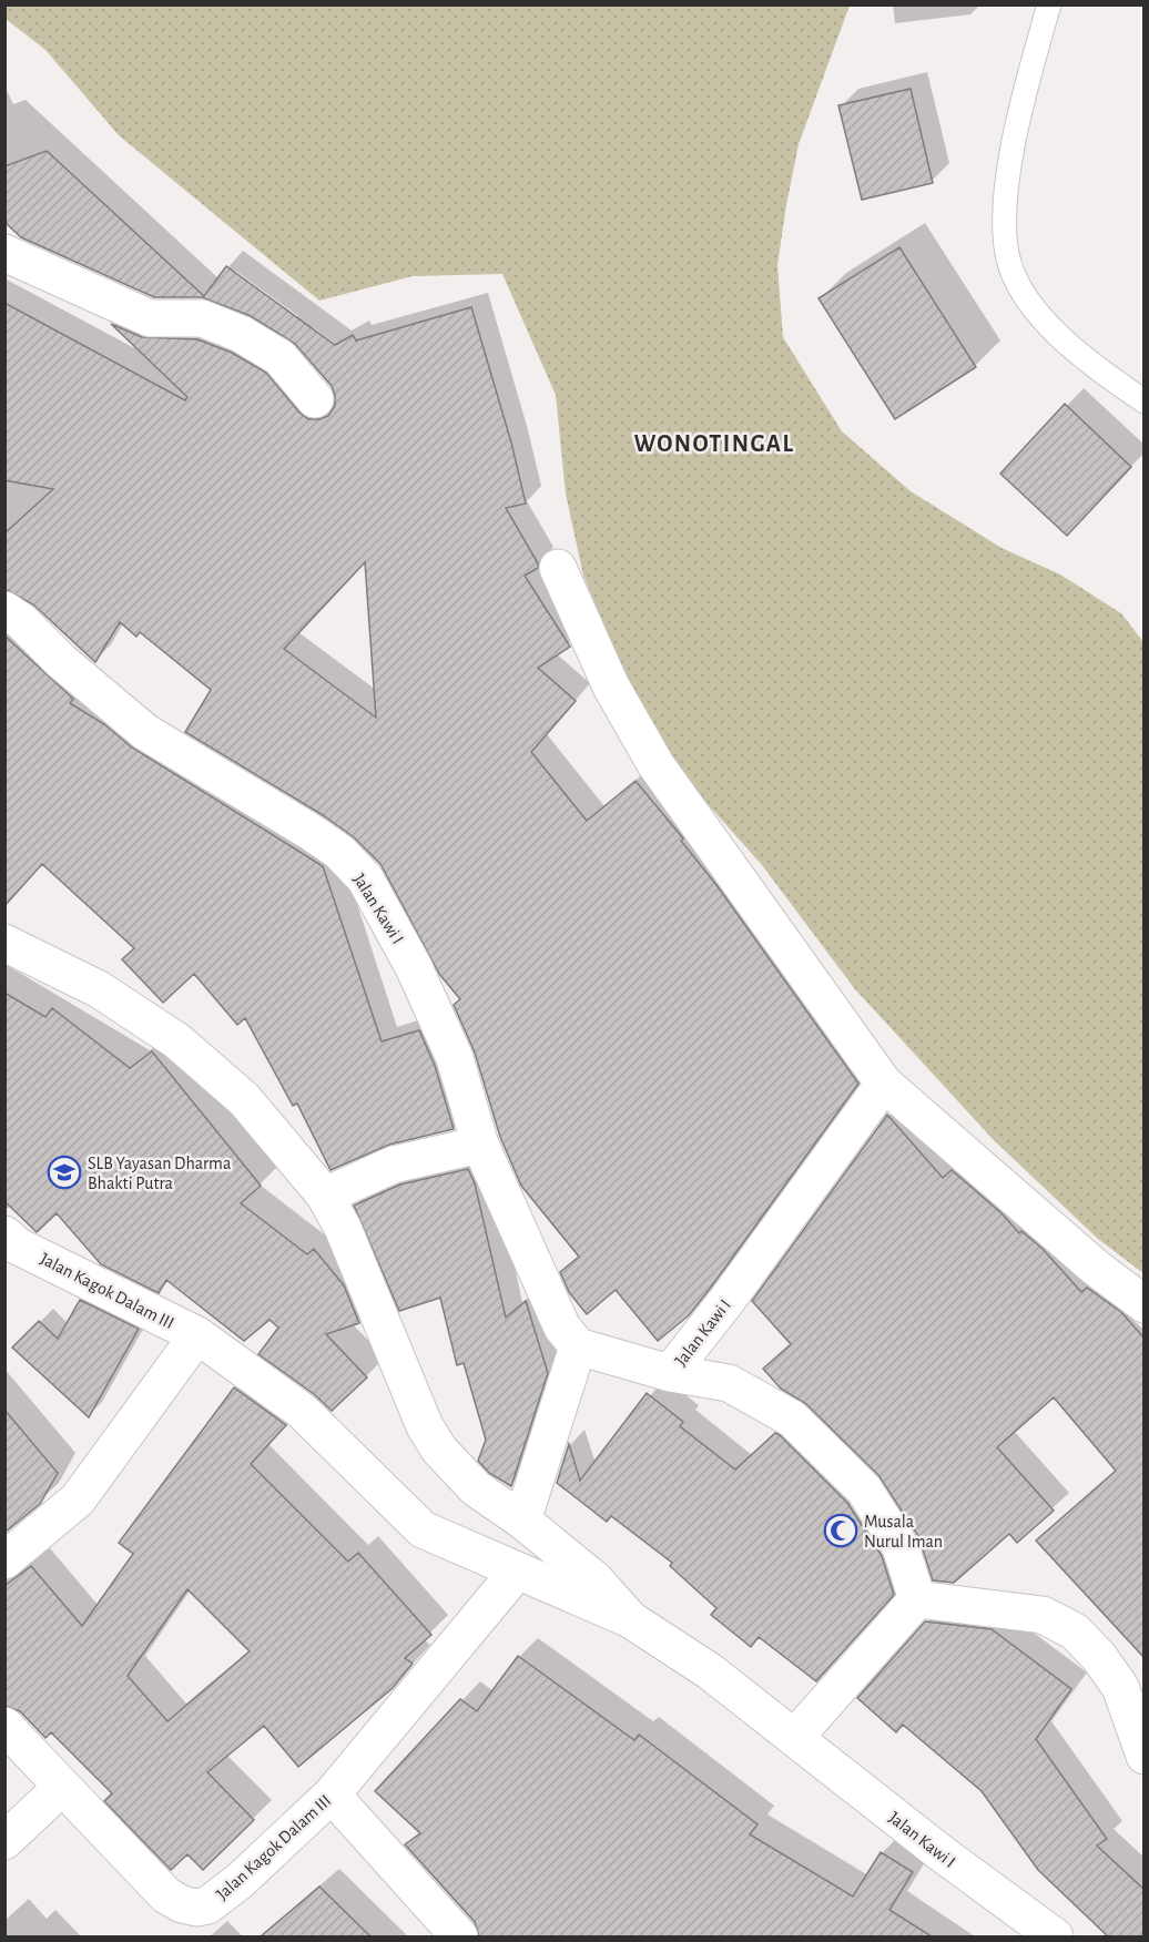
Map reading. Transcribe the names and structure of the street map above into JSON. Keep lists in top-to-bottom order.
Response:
{
  "streets": {
    "street": ["Jalan Kawi I", "Jalan Kagok Dalam III"]
  },
  "crossings": [
    ["Jalan Kawi I", "Jalan Kagok Dalam III"]
  ],
  "districts": ["WONOTINGAL"],
  "places": {
    "school or university": ["SLB Yayasan Dharma Bhakti Putra"],
    "mosque": ["Musala Nurul Iman"]
  }
}
